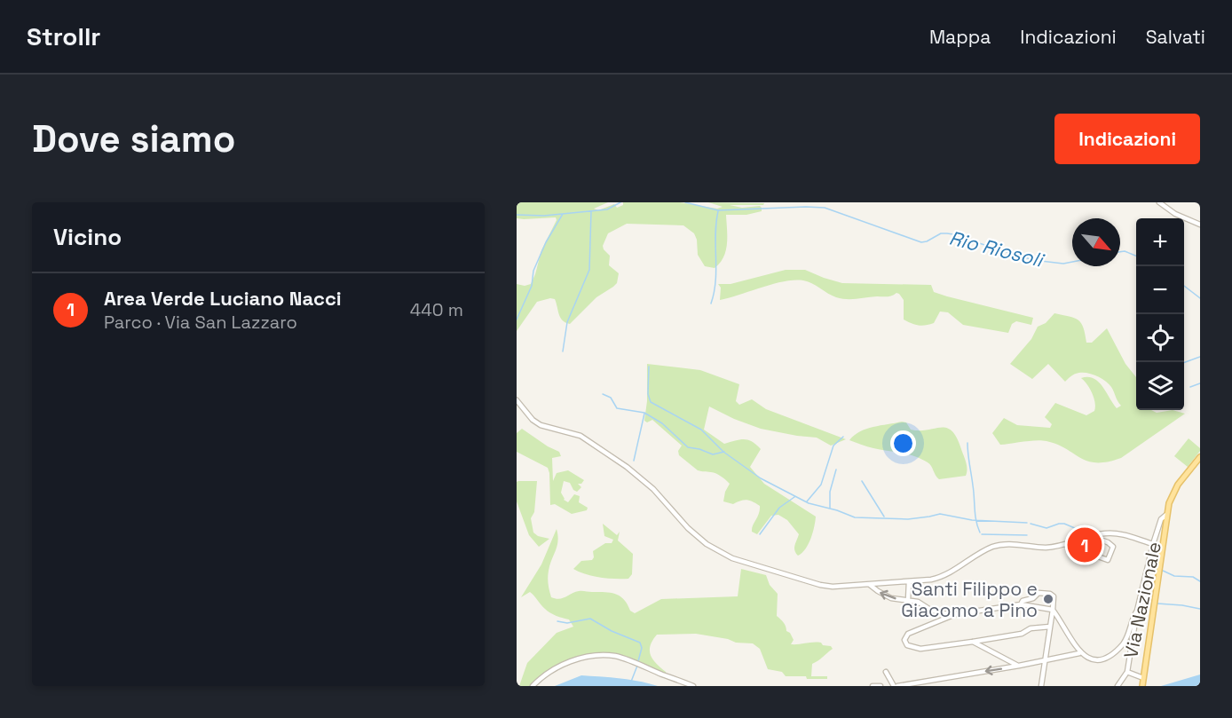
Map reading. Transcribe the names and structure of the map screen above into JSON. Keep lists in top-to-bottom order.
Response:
{
  "streets": {
    "street": ["Via Nazionale"]
  },
  "water": ["Rio Riosoli"],
  "places": ["Santi Filippo e Giacomo a Pino"],
  "north": "bottom right",
  "page": {
    "header": "Strollr",
    "nav": ["Mappa", "Indicazioni", "Salvati"],
    "buttons": "Indicazioni",
    "title": "Dove siamo",
    "heading": "Vicino",
    "map_buttons": ["+", "−"],
    "list": [
      {
        "mark": "1",
        "name": "Area Verde Luciano Nacci",
        "note": "Parco · Via San Lazzaro",
        "value": "440 m"
      }
    ],
    "pins": "1"
  }
}
